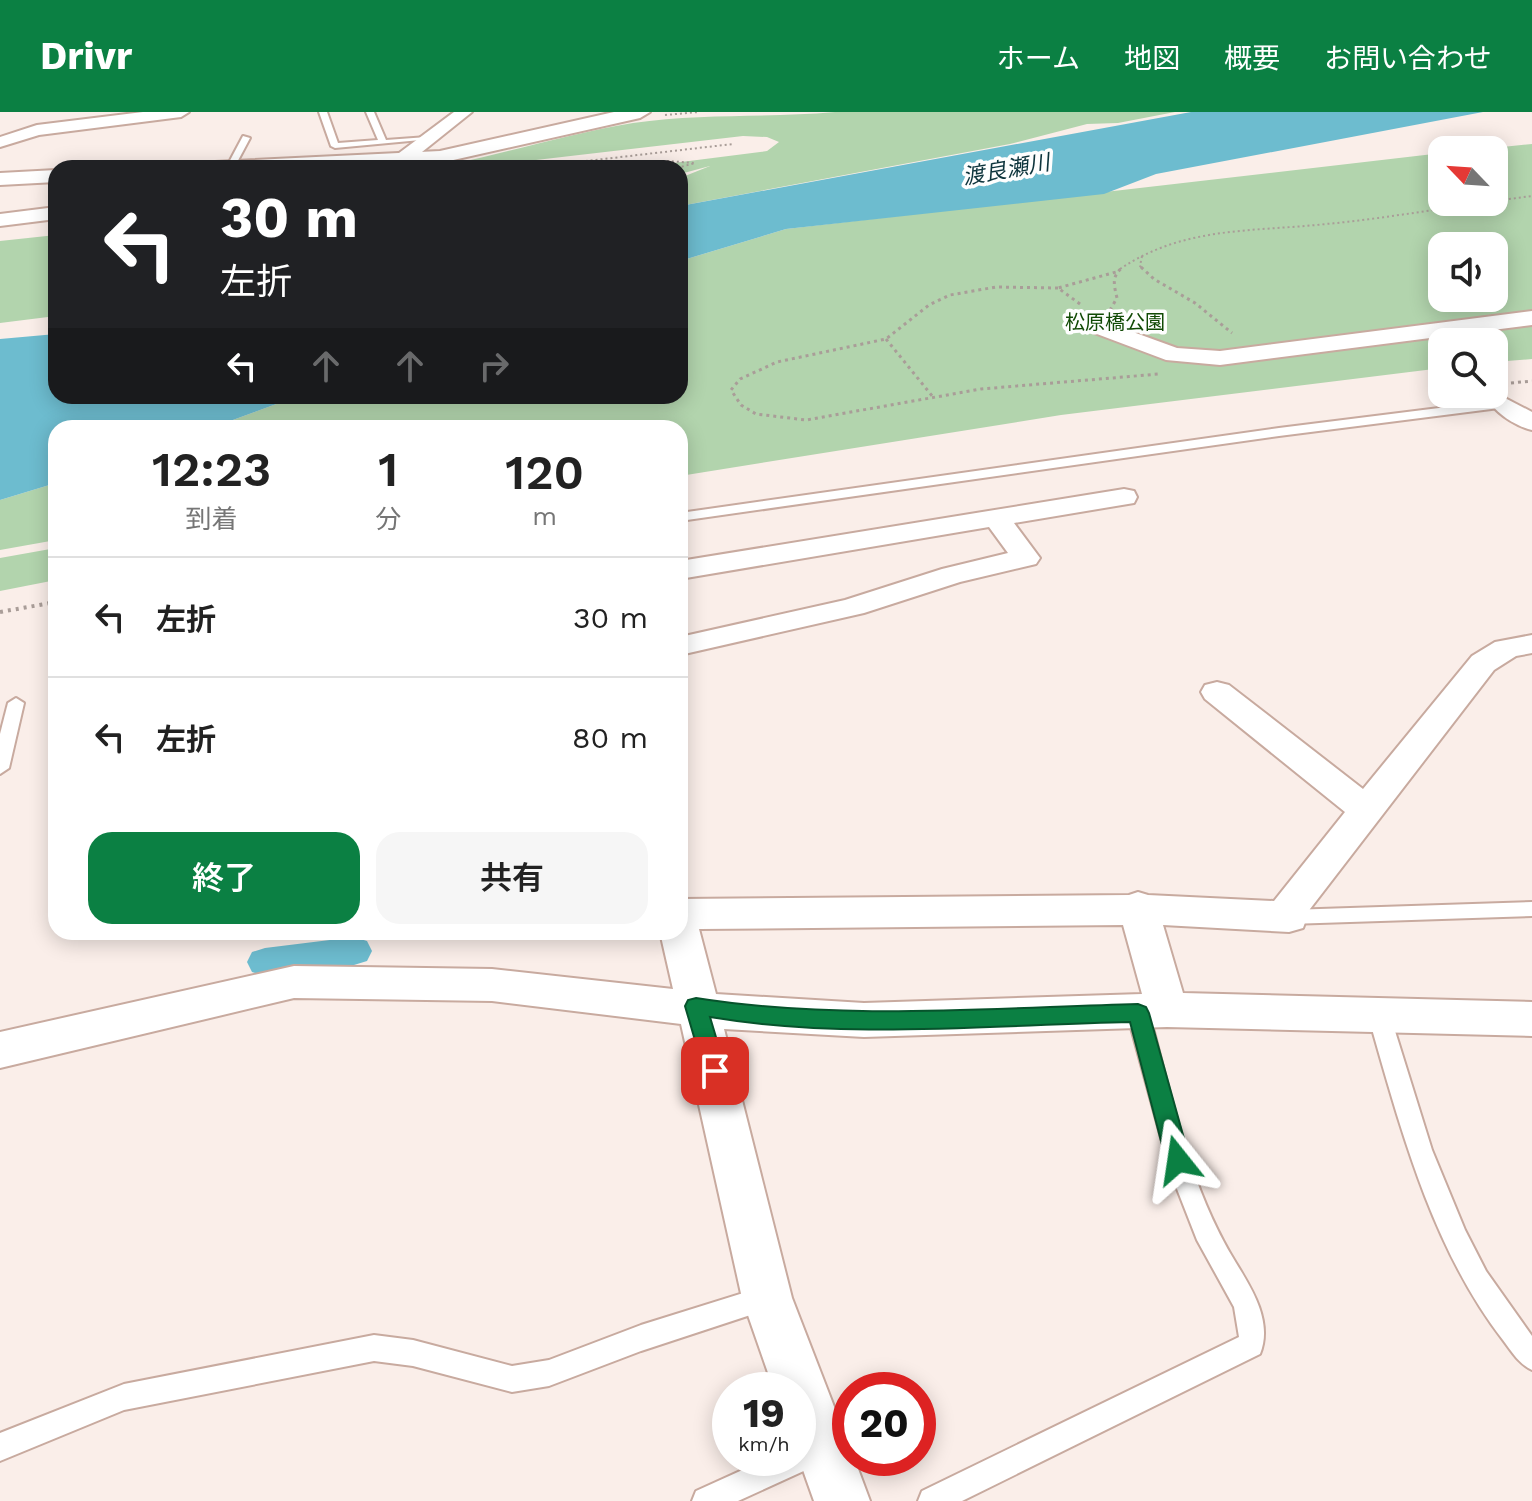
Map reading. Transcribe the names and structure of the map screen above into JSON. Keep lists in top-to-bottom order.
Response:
{
  "water": ["渡良瀬川"],
  "parks": ["松原橋公園"],
  "north": "top left",
  "page": {
    "header": "Drivr",
    "nav": [
      "ホーム",
      "地図",
      "概要",
      "お問い合わせ"
    ],
    "turn": ["30 m", "左折"],
    "eta": [
      "12:23",
      "到着",
      "1",
      "分",
      "120",
      "m"
    ],
    "list": [
      {
        "name": "左折",
        "value": "30 m"
      },
      {
        "name": "左折",
        "value": "80 m"
      }
    ],
    "buttons": ["終了", "共有"],
    "speed": "19 km/h",
    "limit": "20"
  }
}
